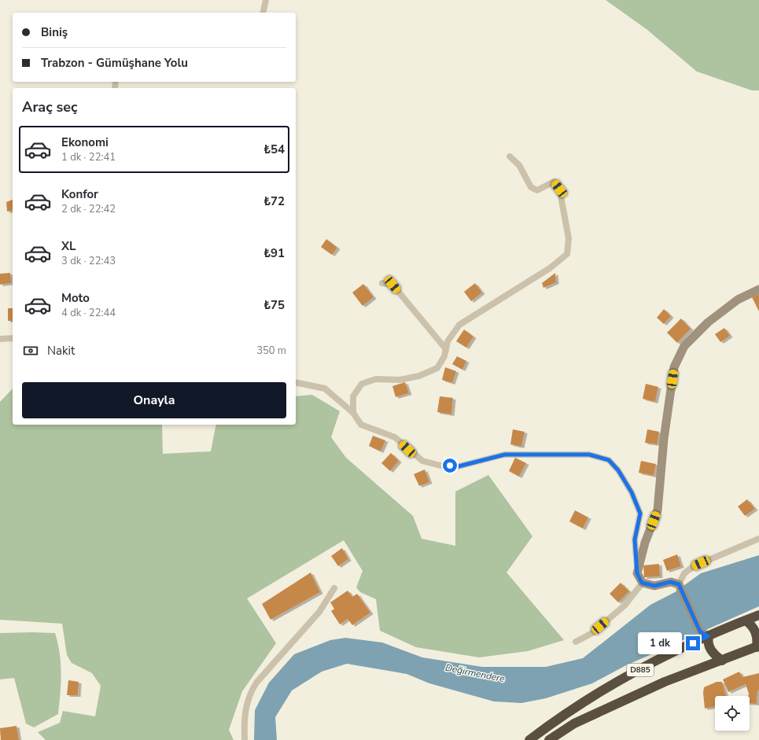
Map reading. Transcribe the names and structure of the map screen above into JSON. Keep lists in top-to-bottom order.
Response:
{
  "streets": {
    "highway": ["D885"]
  },
  "water": ["Değirmendere"],
  "page": {
    "banner": ["Biniş", "Trabzon - Gümüşhane Yolu"],
    "heading": "Araç seç",
    "list": [
      {
        "name": "Ekonomi",
        "note": "1 dk · 22:41",
        "value": "₺54"
      },
      {
        "name": "Konfor",
        "note": "2 dk · 22:42",
        "value": "₺72"
      },
      {
        "name": "XL",
        "note": "3 dk · 22:43",
        "value": "₺91"
      },
      {
        "name": "Moto",
        "note": "4 dk · 22:44",
        "value": "₺75"
      }
    ],
    "pay": ["Nakit", "350 m"],
    "buttons": "Onayla",
    "bubble": "1 dk"
  }
}
